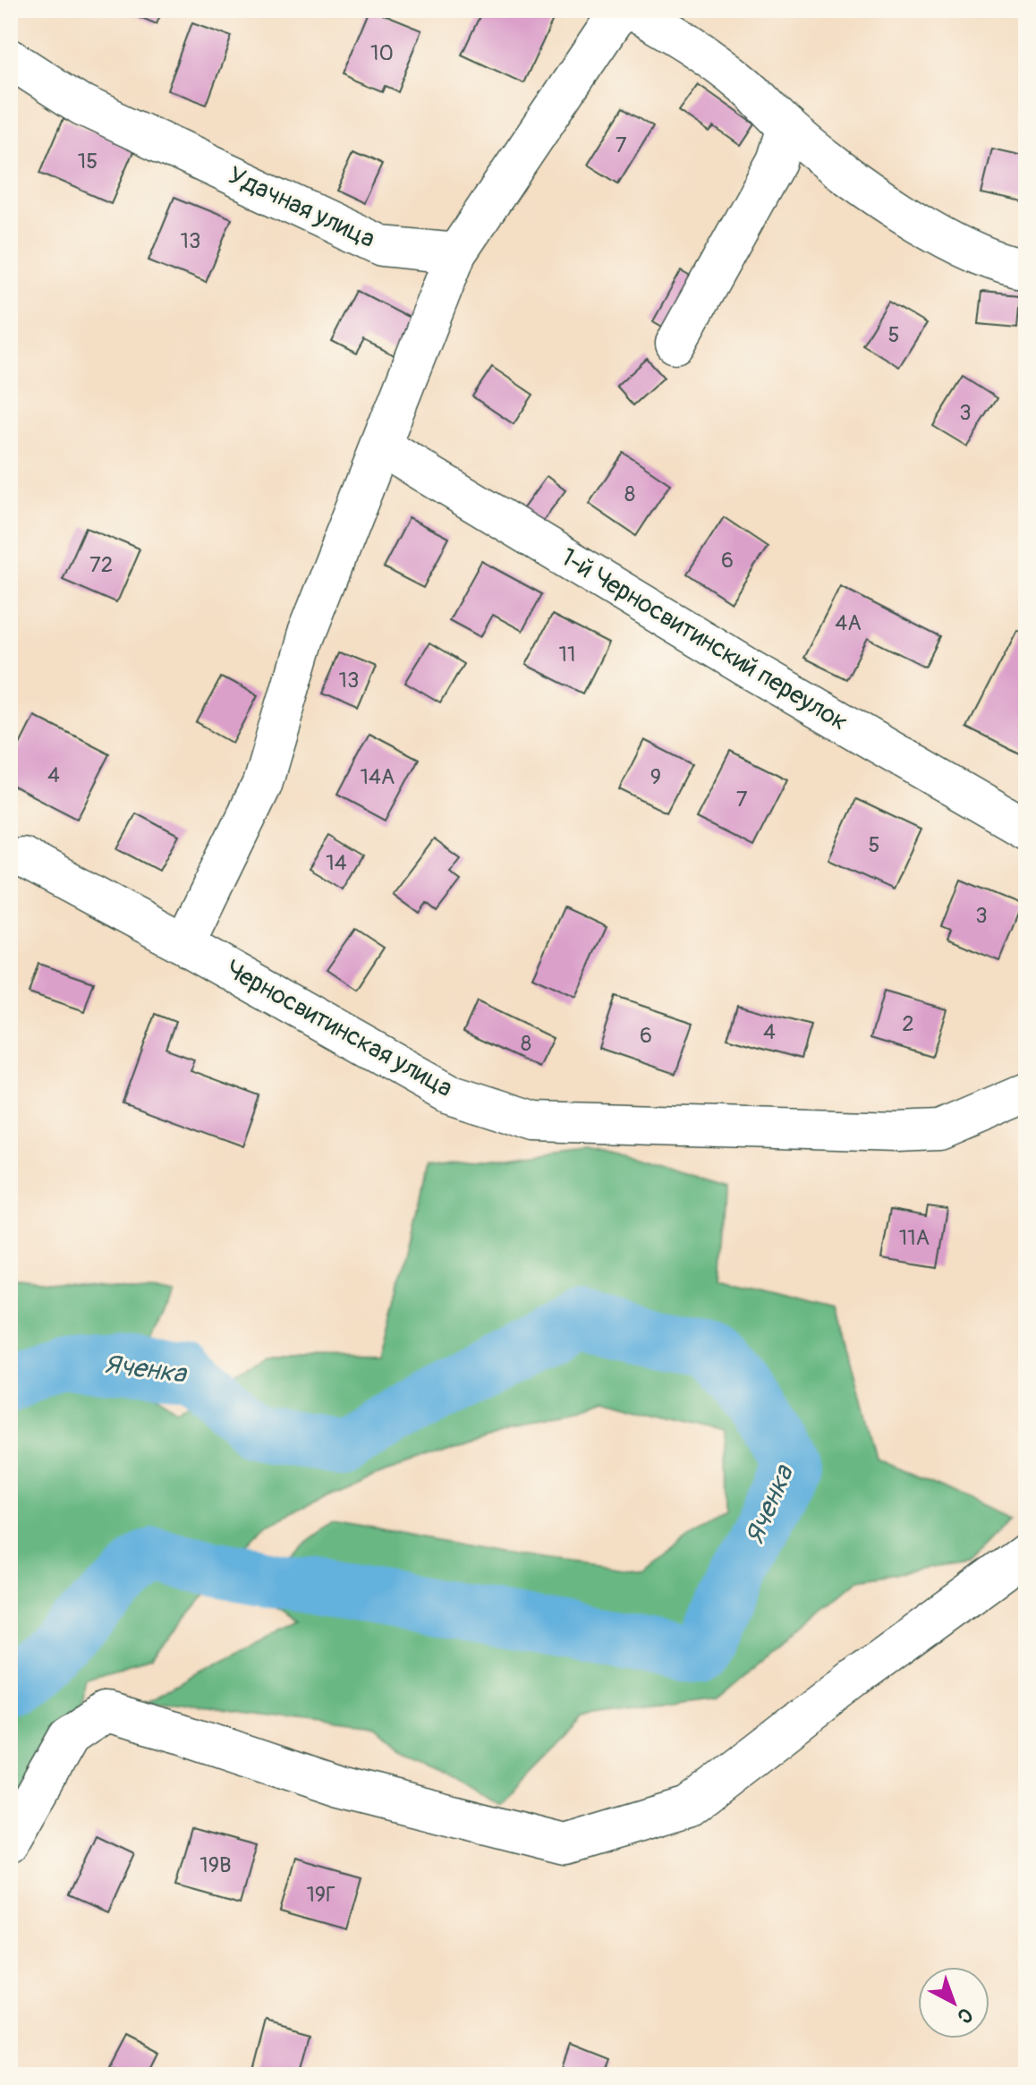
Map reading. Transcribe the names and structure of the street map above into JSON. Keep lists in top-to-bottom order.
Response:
{
  "streets": {
    "street": ["Удачная улица", "1-й Черносвитинский переулок", "Черносвитинская улица"]
  },
  "water": ["Яченка"],
  "house_numbers": [
    "10",
    "7",
    "15",
    "13",
    "5",
    "3",
    "8",
    "6",
    "72",
    "4А",
    "11",
    "13",
    "4",
    "14А",
    "9",
    "7",
    "5",
    "14",
    "3",
    "2",
    "4",
    "6",
    "8",
    "11А",
    "19В",
    "19Г"
  ],
  "north": "bottom right"
}
